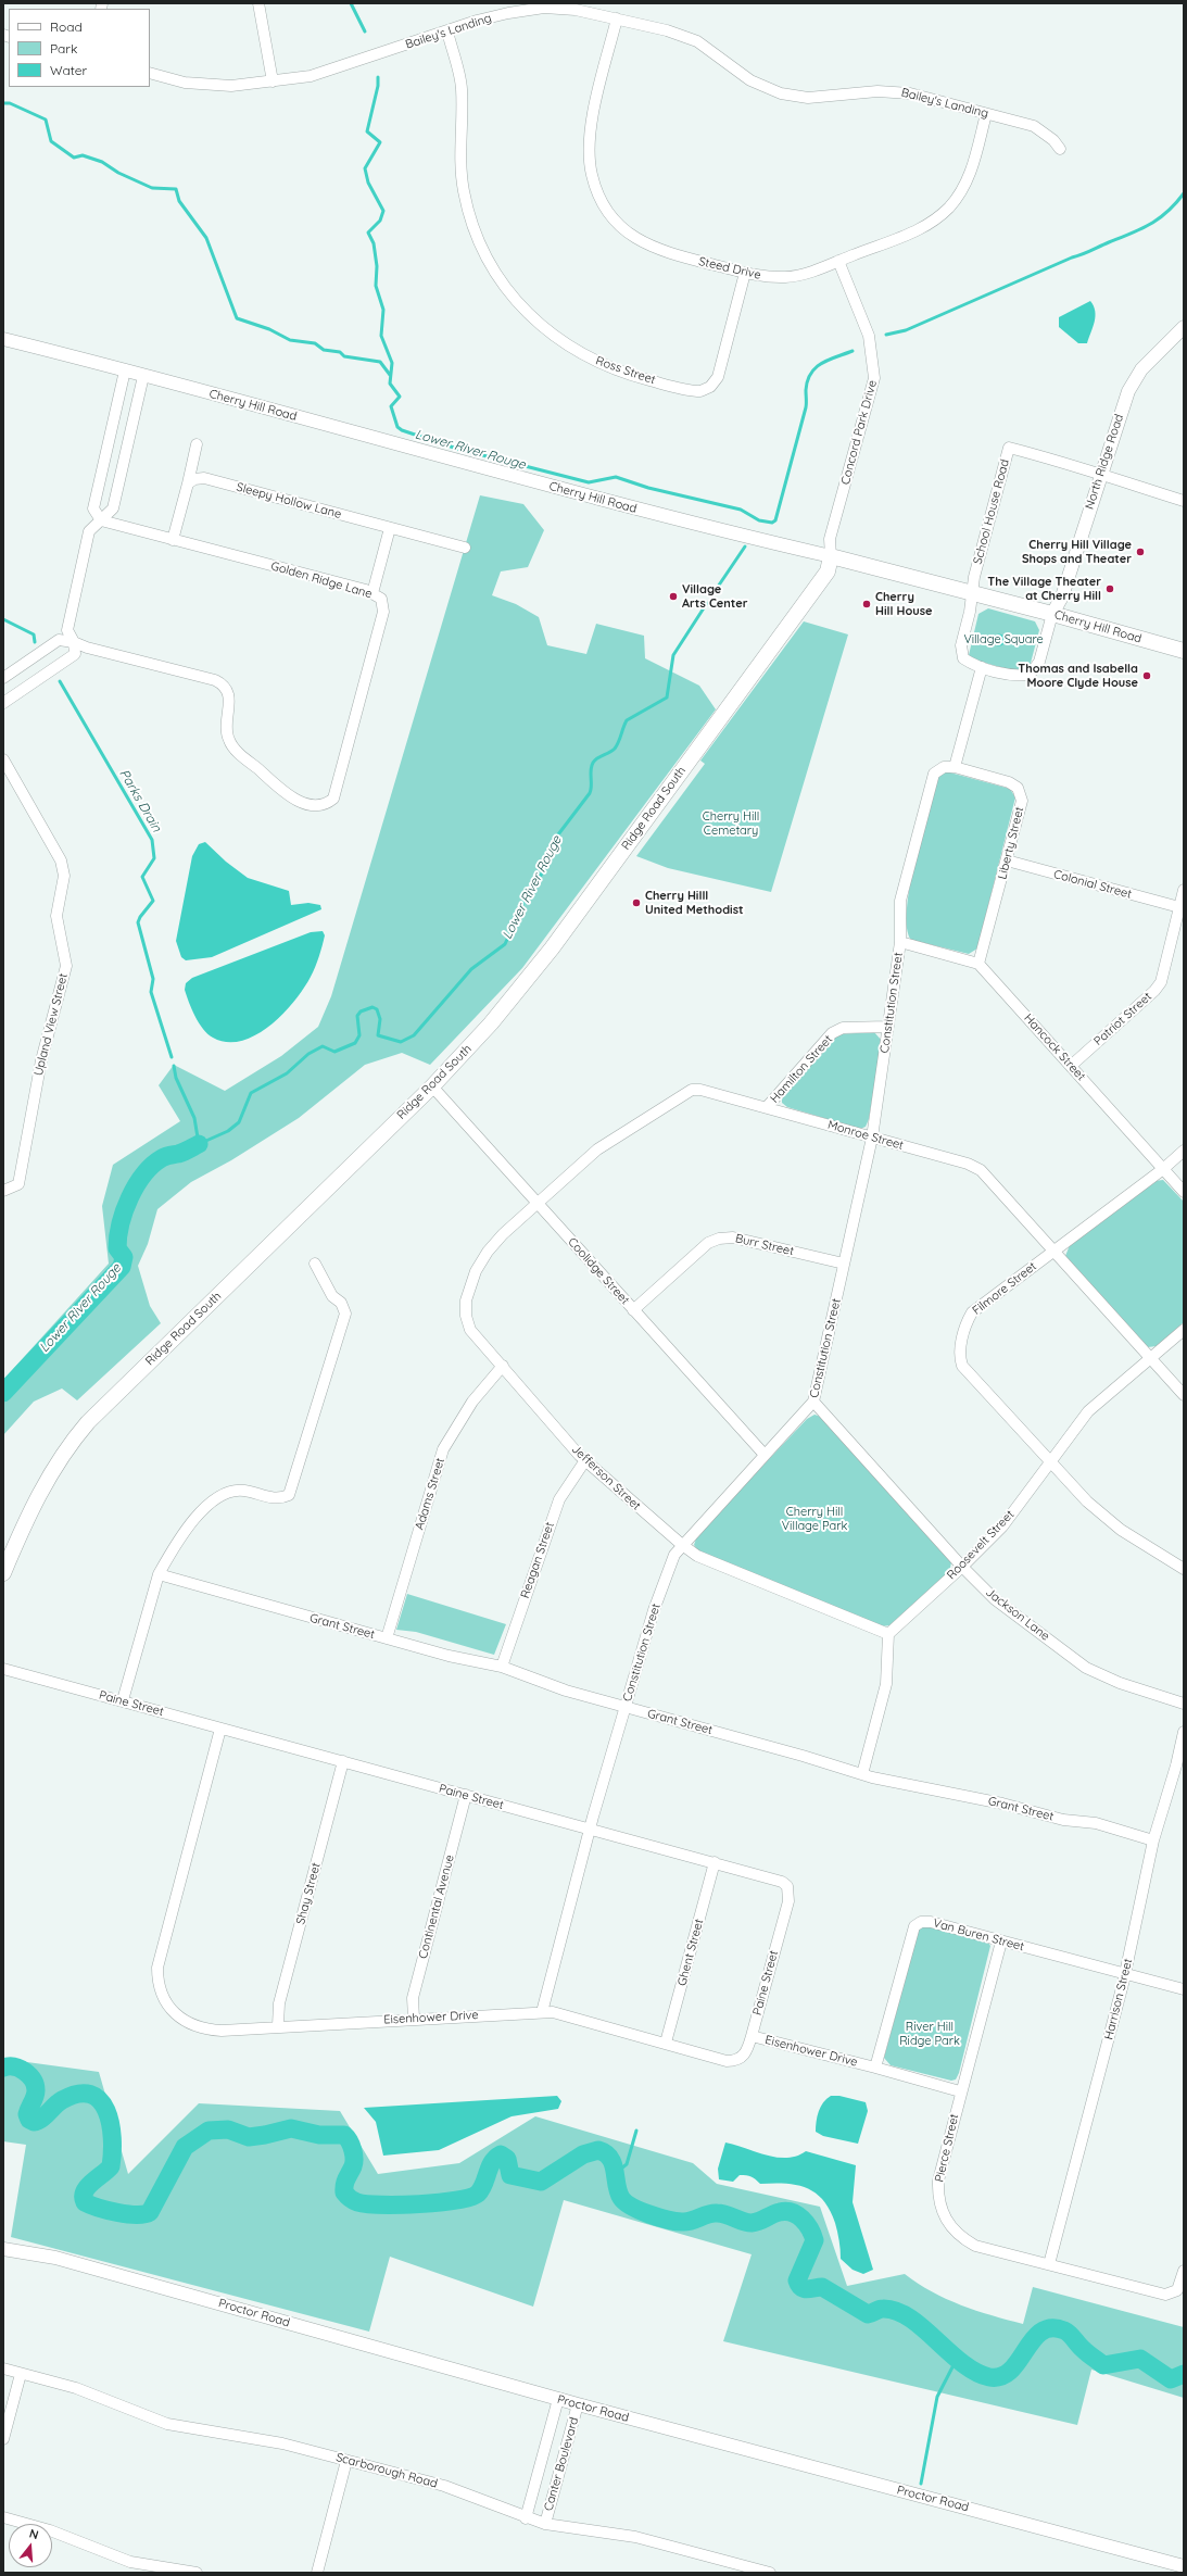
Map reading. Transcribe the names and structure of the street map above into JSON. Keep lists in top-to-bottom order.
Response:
{
  "streets": {
    "main road": ["Cherry Hill Road", "Ridge Road South"],
    "street": [
      "Bailey's Landing",
      "Steed Drive",
      "Ross Street",
      "Concord Park Drive",
      "North Ridge Road",
      "Sleepy Hollow Lane",
      "School House Road",
      "Golden Ridge Lane",
      "Liberty Street",
      "Colonial Street",
      "Constitution Street",
      "Patriot Street",
      "Upland View Street",
      "Hancock Street",
      "Hamilton Street",
      "Monroe Street",
      "Burr Street",
      "Coolidge Street",
      "Filmore Street",
      "Jefferson Street",
      "Adams Street",
      "Roosevelt Street",
      "Reagan Street",
      "Jackson Lane",
      "Grant Street",
      "Paine Street",
      "Shay Street",
      "Continental Avenue",
      "Van Buren Street",
      "Ghent Street",
      "Harrison Street",
      "Eisenhower Drive",
      "Pierce Street",
      "Proctor Road",
      "Canter Boulevard",
      "Scarborough Road"
    ]
  },
  "crossings": [
    ["Bailey's Landing", "Steed Drive"],
    ["Bailey's Landing", "Ross Street"],
    ["Steed Drive", "Ross Street"],
    ["Steed Drive", "Concord Park Drive"],
    ["Cherry Hill Road", "Concord Park Drive"],
    ["Cherry Hill Road", "North Ridge Road"],
    ["Cherry Hill Road", "School House Road"],
    ["Cherry Hill Road", "Ridge Road South"],
    ["Concord Park Drive", "Ridge Road South"],
    ["North Ridge Road", "School House Road"],
    ["Ridge Road South", "Coolidge Street"],
    ["Liberty Street", "Colonial Street"],
    ["Liberty Street", "Constitution Street"],
    ["Liberty Street", "Hancock Street"],
    ["Colonial Street", "Patriot Street"],
    ["Constitution Street", "Hamilton Street"],
    ["Constitution Street", "Monroe Street"],
    ["Constitution Street", "Burr Street"],
    ["Constitution Street", "Coolidge Street"],
    ["Constitution Street", "Jefferson Street"],
    ["Constitution Street", "Jackson Lane"],
    ["Constitution Street", "Grant Street"],
    ["Constitution Street", "Paine Street"],
    ["Constitution Street", "Eisenhower Drive"],
    ["Patriot Street", "Hancock Street"],
    ["Hancock Street", "Filmore Street"],
    ["Hamilton Street", "Monroe Street"],
    ["Monroe Street", "Coolidge Street"],
    ["Monroe Street", "Filmore Street"],
    ["Monroe Street", "Jefferson Street"],
    ["Monroe Street", "Roosevelt Street"],
    ["Burr Street", "Coolidge Street"],
    ["Coolidge Street", "Jefferson Street"],
    ["Filmore Street", "Roosevelt Street"],
    ["Jefferson Street", "Adams Street"],
    ["Jefferson Street", "Roosevelt Street"],
    ["Jefferson Street", "Reagan Street"],
    ["Adams Street", "Grant Street"],
    ["Roosevelt Street", "Jackson Lane"],
    ["Reagan Street", "Grant Street"],
    ["Grant Street", "Harrison Street"],
    ["Paine Street", "Shay Street"],
    ["Paine Street", "Continental Avenue"],
    ["Paine Street", "Ghent Street"],
    ["Paine Street", "Eisenhower Drive"],
    ["Shay Street", "Eisenhower Drive"],
    ["Continental Avenue", "Eisenhower Drive"],
    ["Van Buren Street", "Harrison Street"],
    ["Van Buren Street", "Eisenhower Drive"],
    ["Van Buren Street", "Pierce Street"],
    ["Ghent Street", "Eisenhower Drive"],
    ["Harrison Street", "Pierce Street"],
    ["Eisenhower Drive", "Pierce Street"],
    ["Proctor Road", "Canter Boulevard"],
    ["Canter Boulevard", "Scarborough Road"]
  ],
  "water": ["Lower River Rouge", "Parks Drain"],
  "parks": [
    "Village Square",
    "Cherry Hill Cemetary",
    "Cherry Hill Village Park",
    "River Hill Ridge Park"
  ],
  "places": [
    "Cherry Hill Village Shops and Theater",
    "The Village Theater at Cherry Hill",
    "Village Arts Center",
    "Cherry Hill House",
    "Thomas and Isabella Moore Clyde House",
    "Cherry Hilll United Methodist"
  ],
  "legend": ["Road", "Park", "Water"],
  "north": "top"
}
